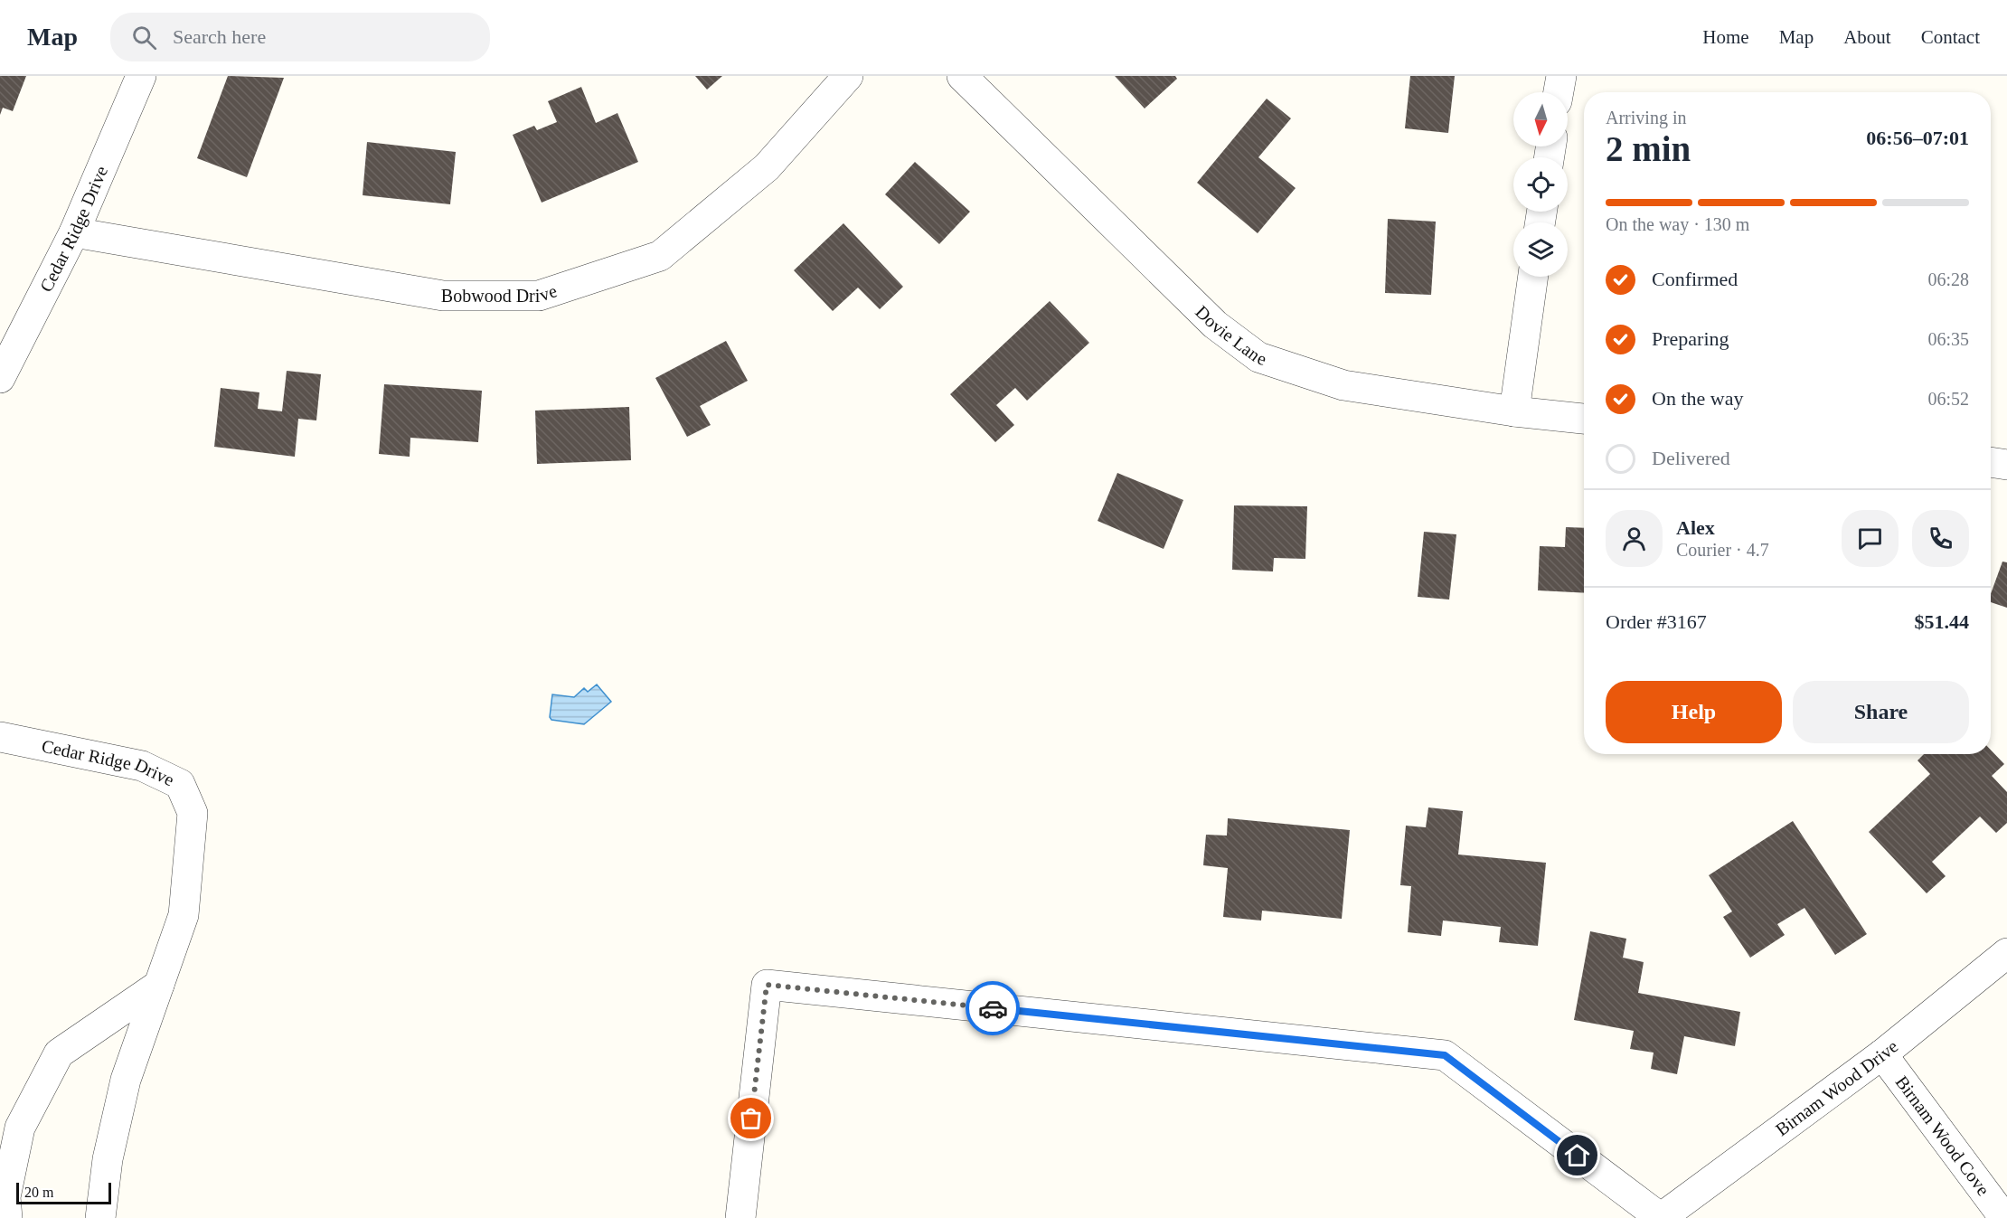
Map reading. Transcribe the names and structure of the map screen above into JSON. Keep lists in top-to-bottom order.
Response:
{
  "streets": {
    "street": [
      "Cedar Ridge Drive",
      "Bobwood Drive",
      "Dovie Lane",
      "Birnam Wood Drive",
      "Birnam Wood Cove"
    ]
  },
  "crossings": [
    ["Cedar Ridge Drive", "Bobwood Drive"],
    ["Birnam Wood Drive", "Birnam Wood Cove"]
  ],
  "scale_bar": "20 m",
  "north": "bottom",
  "page": {
    "header": "Map",
    "search": "Search here",
    "nav": [
      "Home",
      "Map",
      "About",
      "Contact"
    ],
    "heading": ["2 min", "Arriving in", "06:56–07:01"],
    "panel": [
      "Alex",
      "Courier · 4.7",
      "Order #3167",
      "$51.44"
    ],
    "bar": "On the way · 130 m",
    "list": [
      ["Confirmed", "06:28"],
      ["Preparing", "06:35"],
      ["On the way", "06:52"],
      "Delivered"
    ],
    "buttons": ["Help", "Share"],
    "scale": "20 m"
  }
}
